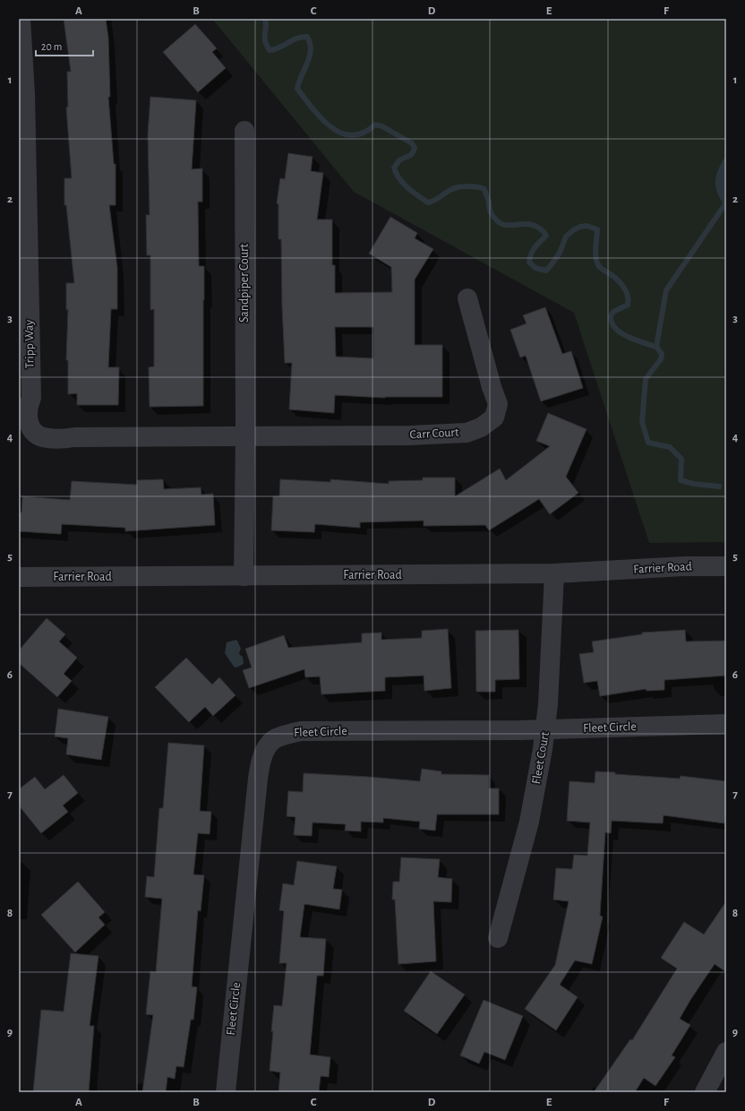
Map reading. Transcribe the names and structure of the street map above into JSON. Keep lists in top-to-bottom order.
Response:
{
  "streets": {
    "street": [
      "Sandpiper Court",
      "Tripp Way",
      "Carr Court",
      "Farrier Road",
      "Fleet Circle",
      "Fleet Court"
    ]
  },
  "crossings": [
    ["Sandpiper Court", "Tripp Way"],
    ["Sandpiper Court", "Carr Court"],
    ["Sandpiper Court", "Farrier Road"],
    ["Tripp Way", "Carr Court"],
    ["Farrier Road", "Fleet Court"],
    ["Fleet Circle", "Fleet Court"]
  ],
  "scale_bar": "20 m",
  "grid": {
    "columns": [
      "A",
      "B",
      "C",
      "D",
      "E",
      "F"
    ],
    "rows": [
      "1",
      "2",
      "3",
      "4",
      "5",
      "6",
      "7",
      "8",
      "9"
    ]
  }
}
